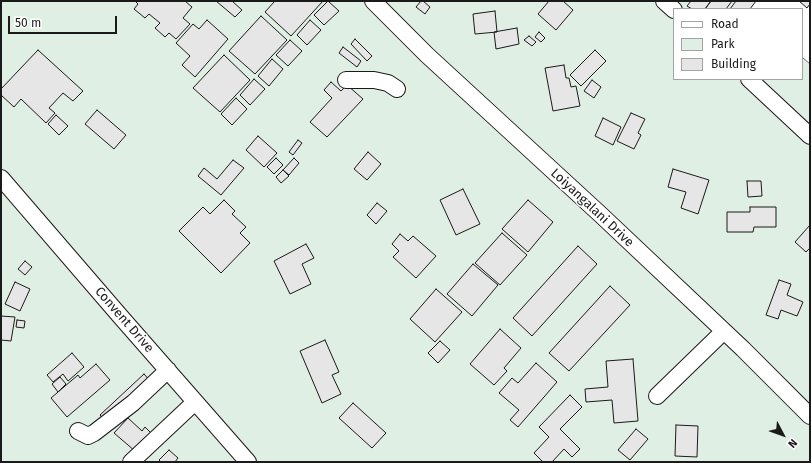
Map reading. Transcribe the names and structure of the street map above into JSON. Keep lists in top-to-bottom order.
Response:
{
  "streets": {
    "street": ["Loiyangalani Drive", "Convent Drive"]
  },
  "legend": ["Road", "Park", "Building"],
  "scale_bar": "50 m",
  "north": "bottom right"
}
